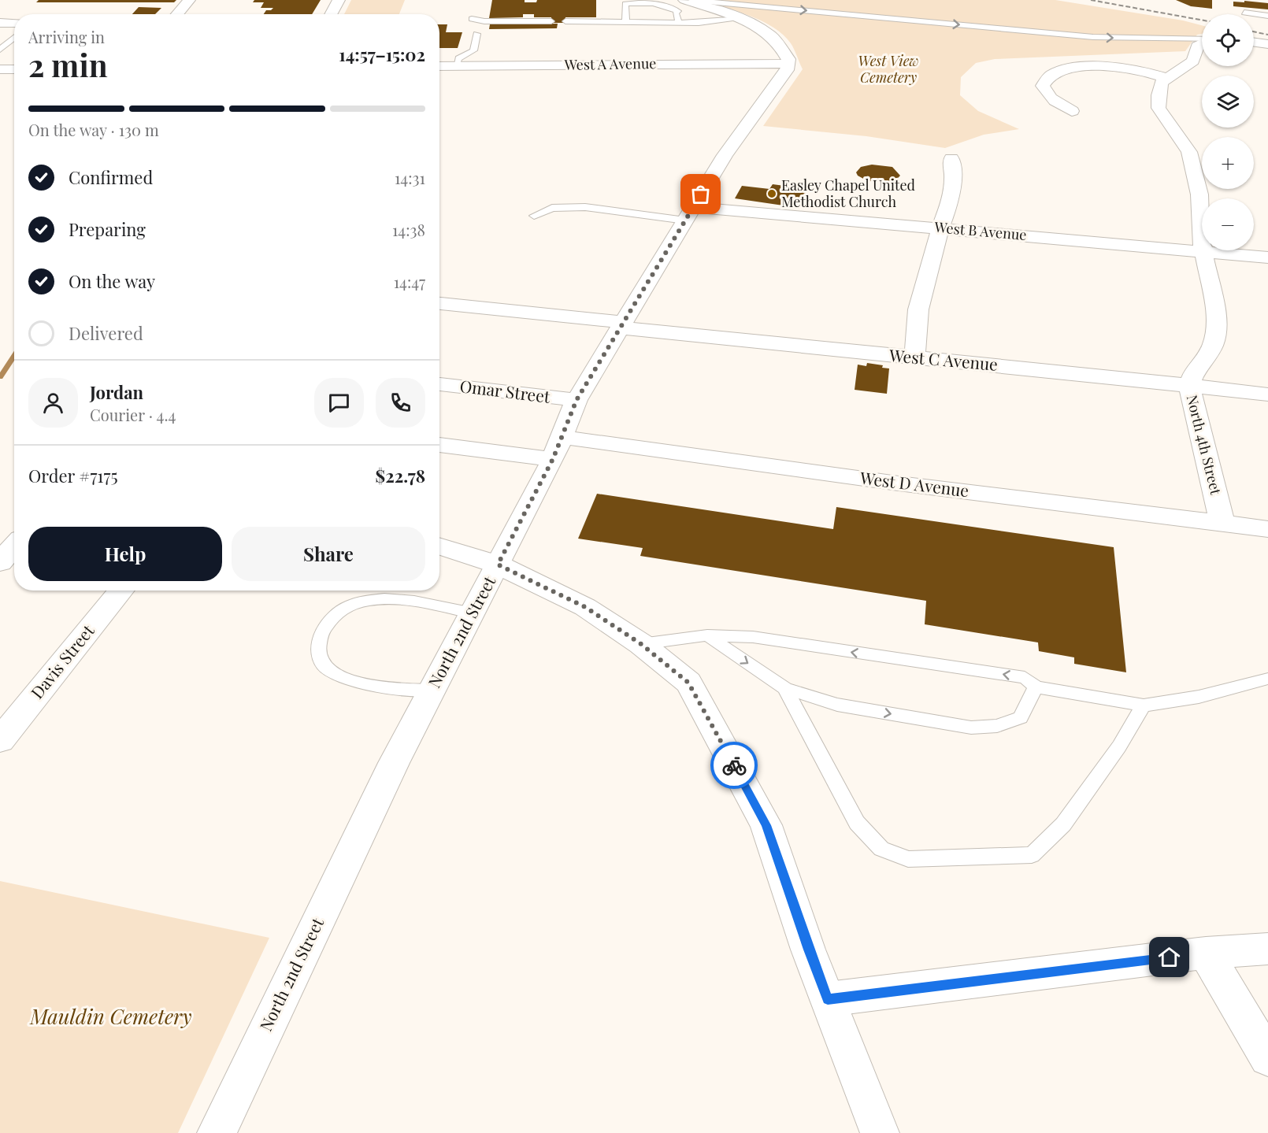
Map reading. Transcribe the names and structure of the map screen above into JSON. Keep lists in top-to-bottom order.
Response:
{
  "streets": {
    "street": [
      "West A Avenue",
      "West B Avenue",
      "West C Avenue",
      "Omar Street",
      "North 4th Street",
      "West D Avenue",
      "North 2nd Street",
      "Davis Street"
    ]
  },
  "crossings": [
    ["West A Avenue", "North 2nd Street"],
    ["West B Avenue", "North 4th Street"],
    ["West B Avenue", "North 2nd Street"],
    ["West C Avenue", "North 4th Street"],
    ["West C Avenue", "North 2nd Street"],
    ["Omar Street", "North 2nd Street"],
    ["North 4th Street", "West D Avenue"],
    ["West D Avenue", "North 2nd Street"]
  ],
  "parks": ["West View Cemetery", "Mauldin Cemetery"],
  "places": ["Easley Chapel United Methodist Church"],
  "page": {
    "map_buttons": ["+", "−"],
    "heading": ["2 min", "Arriving in", "14:57–15:02"],
    "panel": [
      "Jordan",
      "Courier · 4.4",
      "Order #7175",
      "$22.78"
    ],
    "bar": "On the way · 130 m",
    "list": [
      ["Confirmed", "14:31"],
      ["Preparing", "14:38"],
      ["On the way", "14:47"],
      "Delivered"
    ],
    "buttons": ["Help", "Share"]
  }
}
